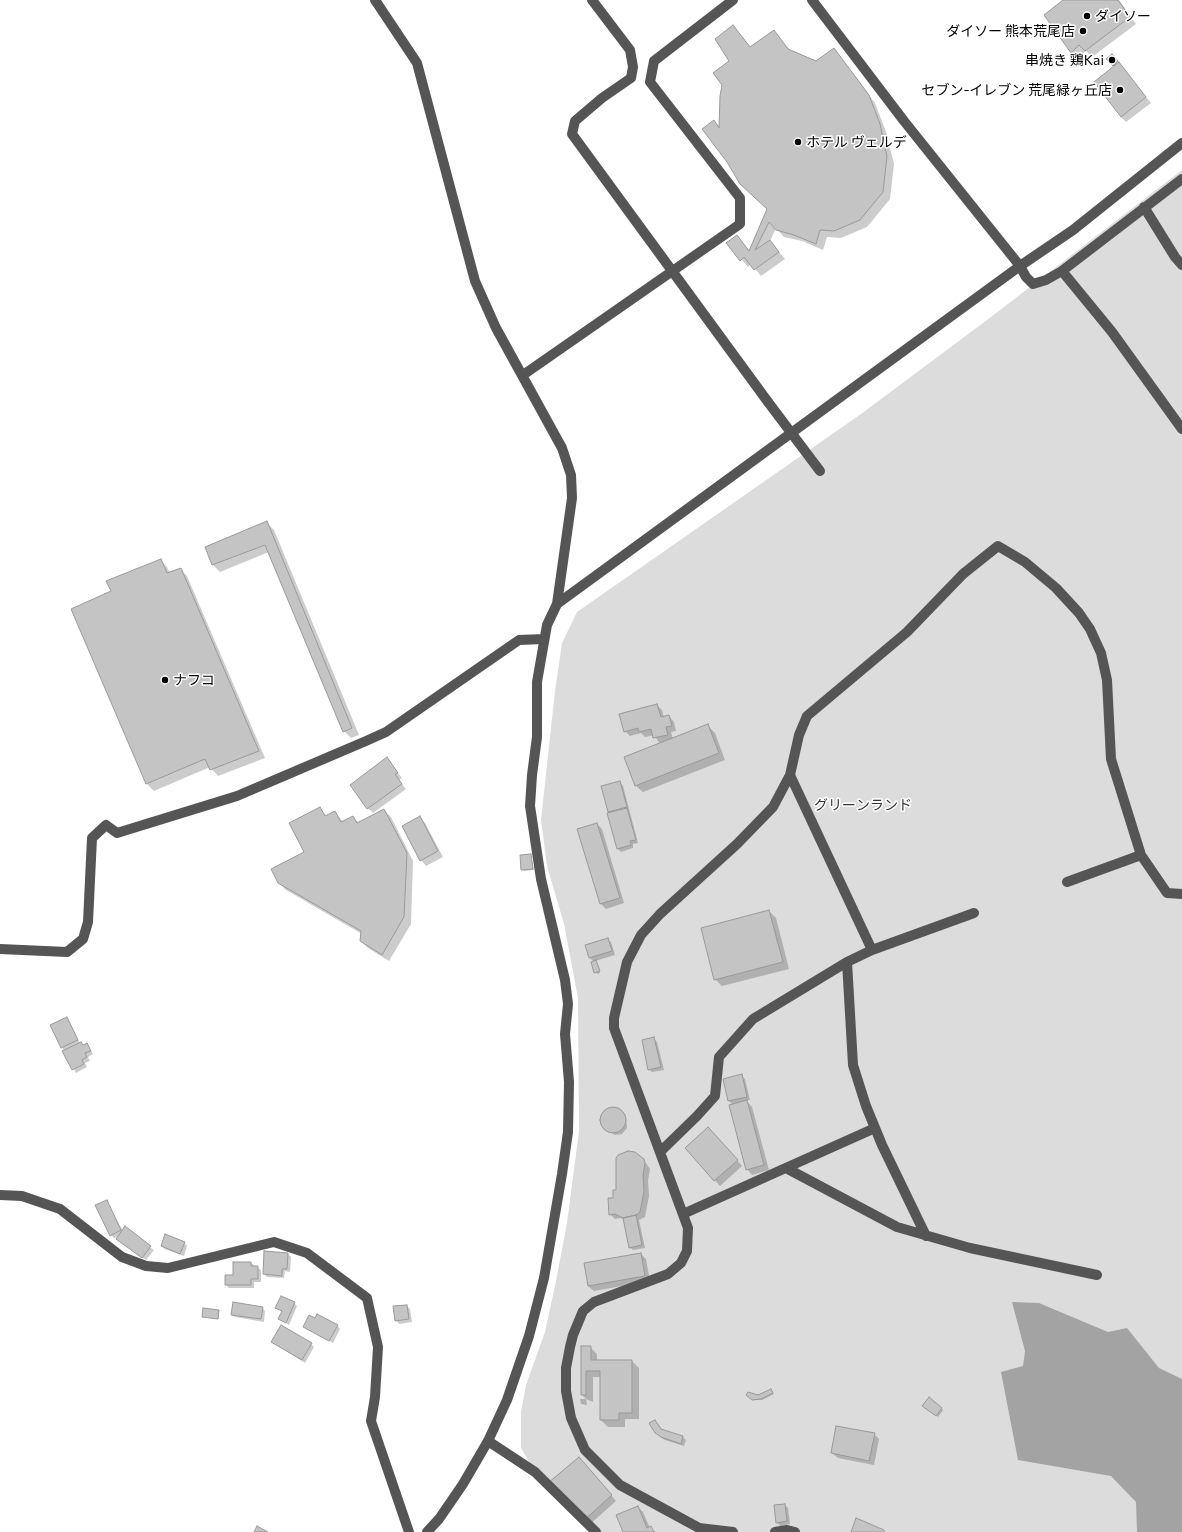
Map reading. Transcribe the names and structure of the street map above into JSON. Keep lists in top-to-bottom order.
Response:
{
  "parks": ["グリーンランド"],
  "places": [
    "ダイソー",
    "ダイソー 熊本荒尾店",
    "串焼き 鶏Kai",
    "セブン-イレブン 荒尾緑ヶ丘店",
    "ホテル ヴェルデ",
    "ナフコ"
  ]
}
